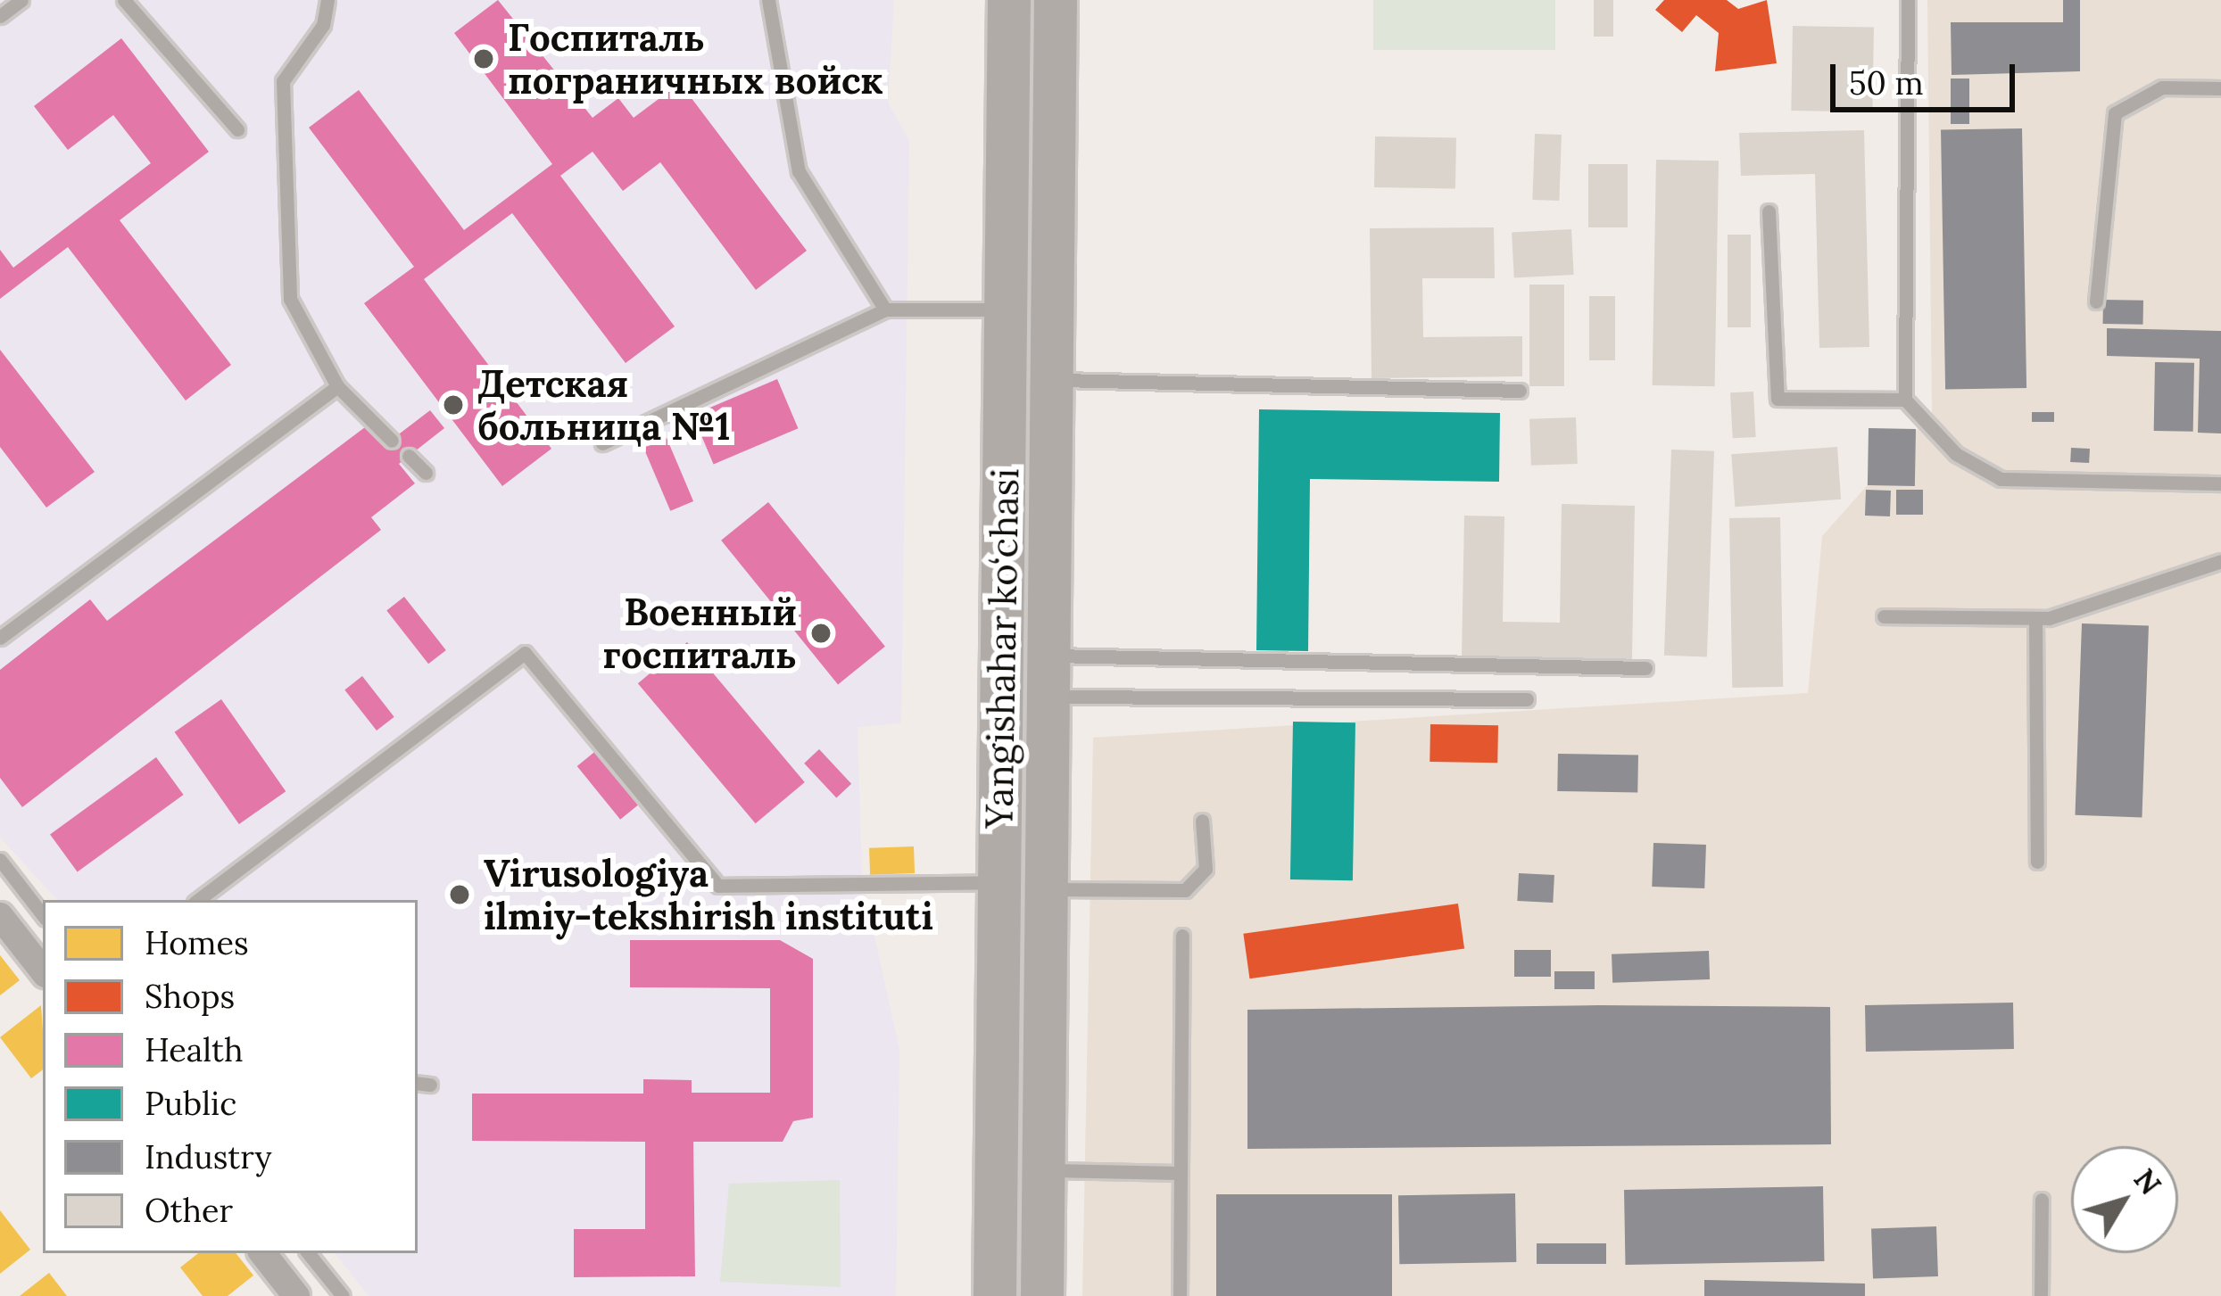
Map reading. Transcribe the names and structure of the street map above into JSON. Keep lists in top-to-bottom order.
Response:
{
  "streets": {
    "main road": ["Yangishahar ko‘chasi"]
  },
  "places": [
    "Госпиталь пограничных войск",
    "Детская больница №1",
    "Военный госпиталь",
    "Virusologiya ilmiy-tekshirish instituti"
  ],
  "legend": [
    "Homes",
    "Shops",
    "Health",
    "Public",
    "Industry",
    "Other"
  ],
  "scale_bar": "50 m",
  "north": "top right"
}
